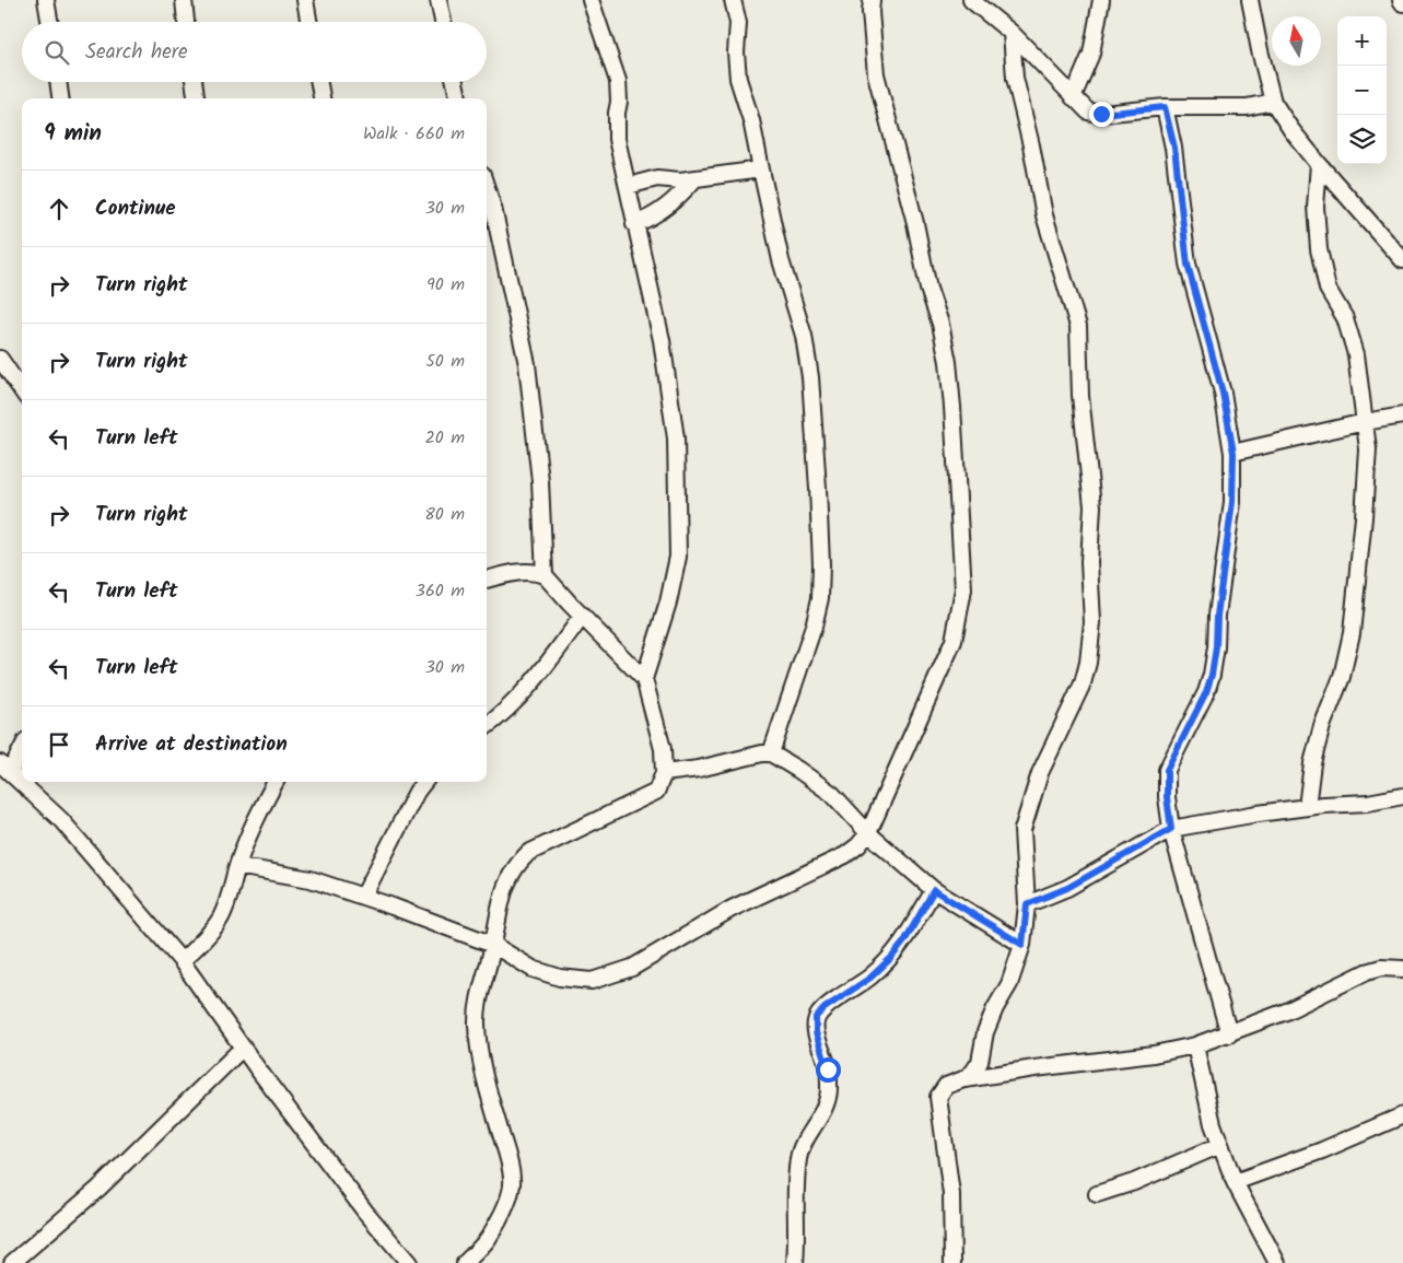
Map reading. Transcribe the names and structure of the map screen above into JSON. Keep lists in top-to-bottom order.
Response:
{
  "north": "top",
  "page": {
    "map_buttons": ["+", "−"],
    "search": "Search here",
    "heading": ["9 min", "Walk · 660 m"],
    "list": [
      ["Continue", "30 m"],
      ["Turn right", "90 m"],
      ["Turn right", "50 m"],
      ["Turn left", "20 m"],
      ["Turn right", "80 m"],
      ["Turn left", "360 m"],
      ["Turn left", "30 m"],
      "Arrive at destination"
    ]
  }
}
